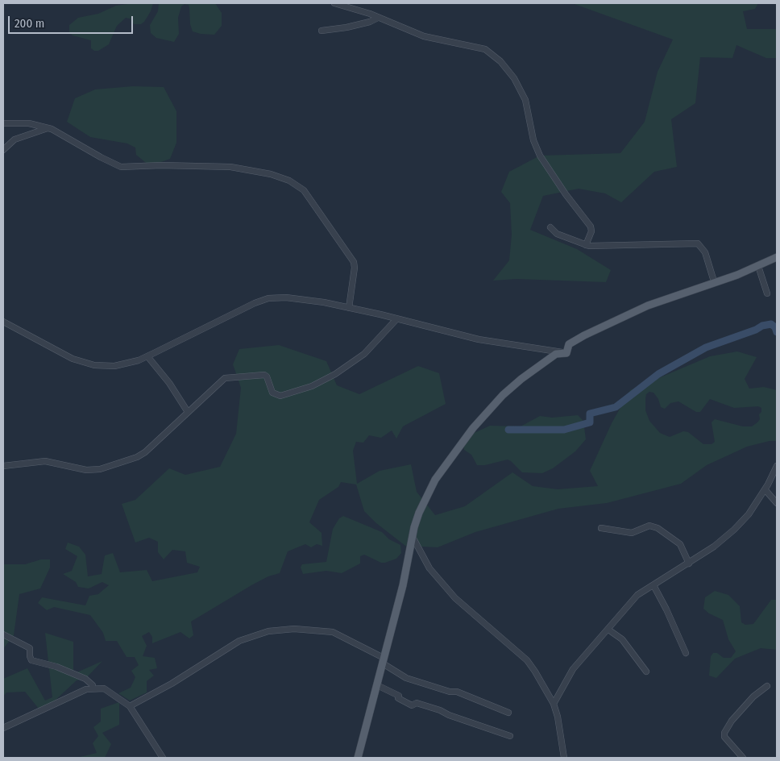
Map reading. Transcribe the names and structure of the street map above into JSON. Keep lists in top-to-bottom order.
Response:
{
  "scale_bar": "200 m"
}
